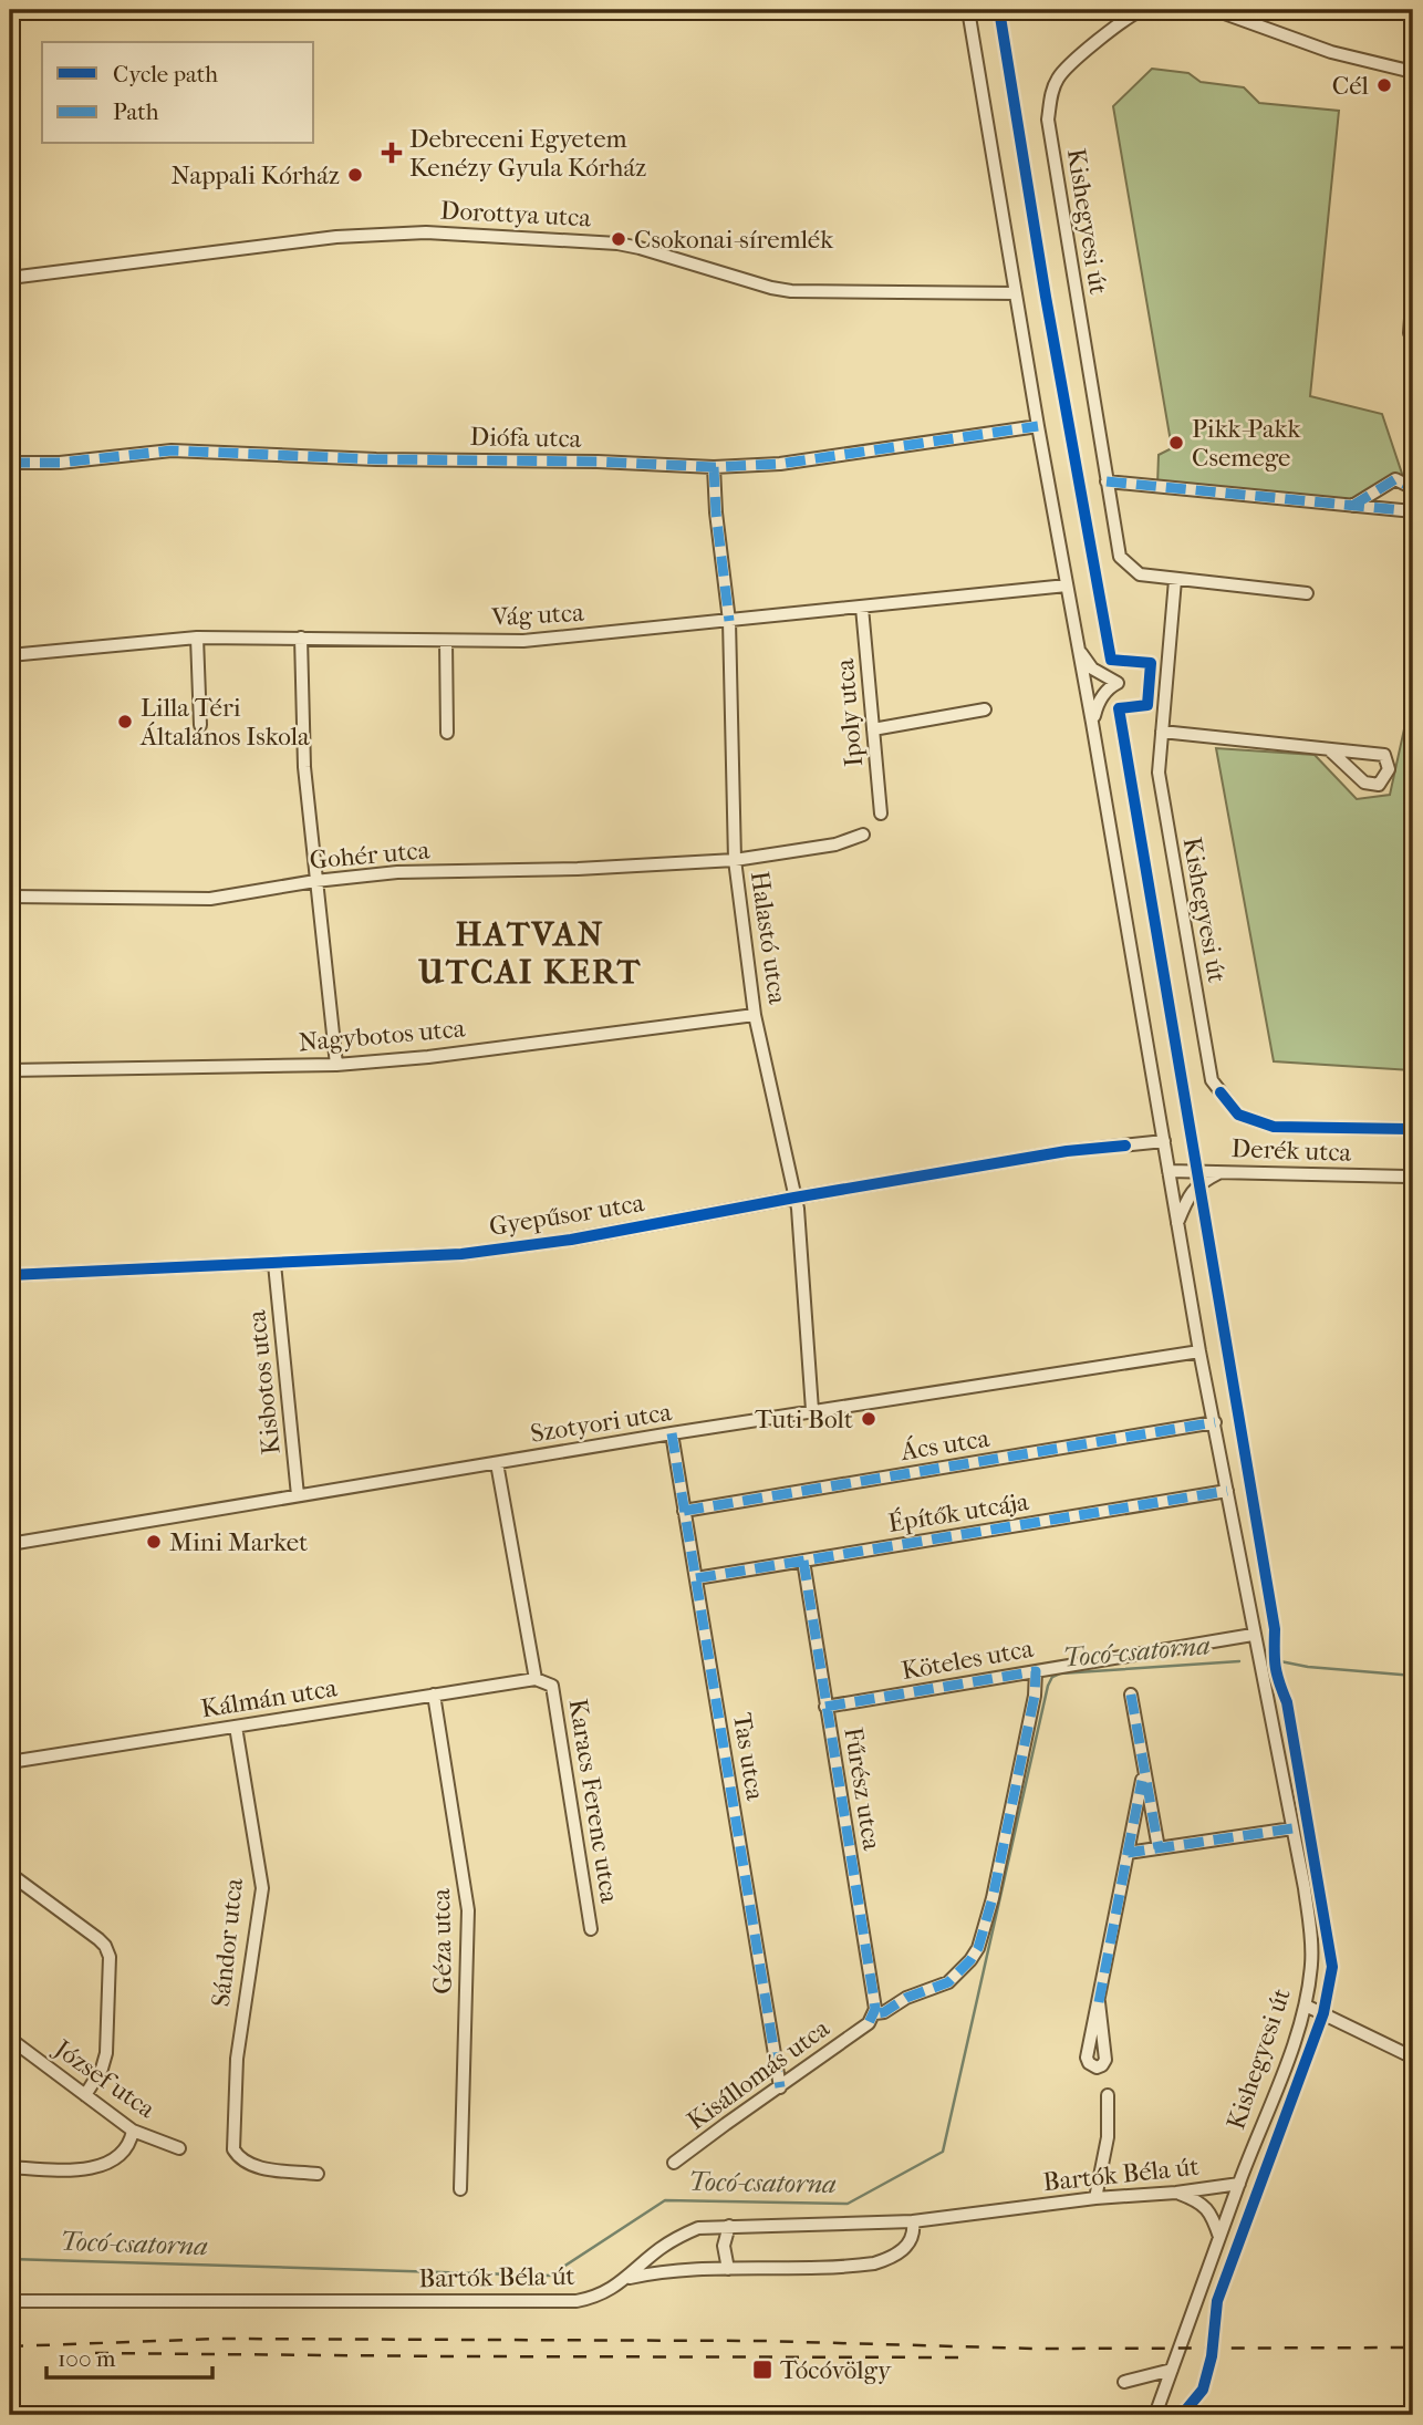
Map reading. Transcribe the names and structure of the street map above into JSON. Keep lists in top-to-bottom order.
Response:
{
  "streets": {
    "street": [
      "Dorottya utca",
      "Kishegyesi út",
      "Diófa utca",
      "Vág utca",
      "Ipoly utca",
      "Gohér utca",
      "Halastó utca",
      "Nagybotos utca",
      "Derék utca",
      "Gyepűsor utca",
      "Kisbotos utca",
      "Szotyori utca",
      "Ács utca",
      "Építők utcája",
      "Köteles utca",
      "Kálmán utca",
      "Tas utca",
      "Fűrész utca",
      "Karacs Ferenc utca",
      "Géza utca",
      "Sándor utca",
      "Kisállomás utca",
      "József utca",
      "Bartók Béla út"
    ]
  },
  "crossings": [
    ["Dorottya utca", "Kishegyesi út"],
    ["Kishegyesi út", "Diófa utca"],
    ["Kishegyesi út", "Vág utca"],
    ["Kishegyesi út", "Derék utca"],
    ["Kishegyesi út", "Gyepűsor utca"],
    ["Kishegyesi út", "Szotyori utca"],
    ["Kishegyesi út", "Ács utca"],
    ["Kishegyesi út", "Építők utcája"],
    ["Kishegyesi út", "Köteles utca"],
    ["Kishegyesi út", "Bartók Béla út"],
    ["Diófa utca", "Halastó utca"],
    ["Vág utca", "Ipoly utca"],
    ["Vág utca", "Halastó utca"],
    ["Gohér utca", "Halastó utca"],
    ["Halastó utca", "Nagybotos utca"],
    ["Halastó utca", "Gyepűsor utca"],
    ["Halastó utca", "Szotyori utca"],
    ["Gyepűsor utca", "Kisbotos utca"],
    ["Kisbotos utca", "Szotyori utca"],
    ["Szotyori utca", "Tas utca"],
    ["Szotyori utca", "Karacs Ferenc utca"],
    ["Ács utca", "Tas utca"],
    ["Építők utcája", "Tas utca"],
    ["Építők utcája", "Fűrész utca"],
    ["Köteles utca", "Fűrész utca"],
    ["Köteles utca", "Kisállomás utca"],
    ["Kálmán utca", "Karacs Ferenc utca"],
    ["Kálmán utca", "Géza utca"],
    ["Kálmán utca", "Sándor utca"],
    ["Tas utca", "Kisállomás utca"],
    ["Fűrész utca", "Kisállomás utca"]
  ],
  "districts": ["HATVAN UTCAI KERT"],
  "water": ["Tocó-csatorna"],
  "places": {
    "other": [
      "Cél",
      "Nappali Kórház",
      "Csokonai-síremlék",
      "Pikk-Pakk Csemege",
      "Lilla Téri Általános Iskola",
      "Tuti Bolt",
      "Mini Market"
    ],
    "health": ["Debreceni Egyetem Kenézy Gyula Kórház"],
    "transit": ["Tócóvölgy"]
  },
  "legend": ["Cycle path", "Path"],
  "scale_bar": "100 m"
}
